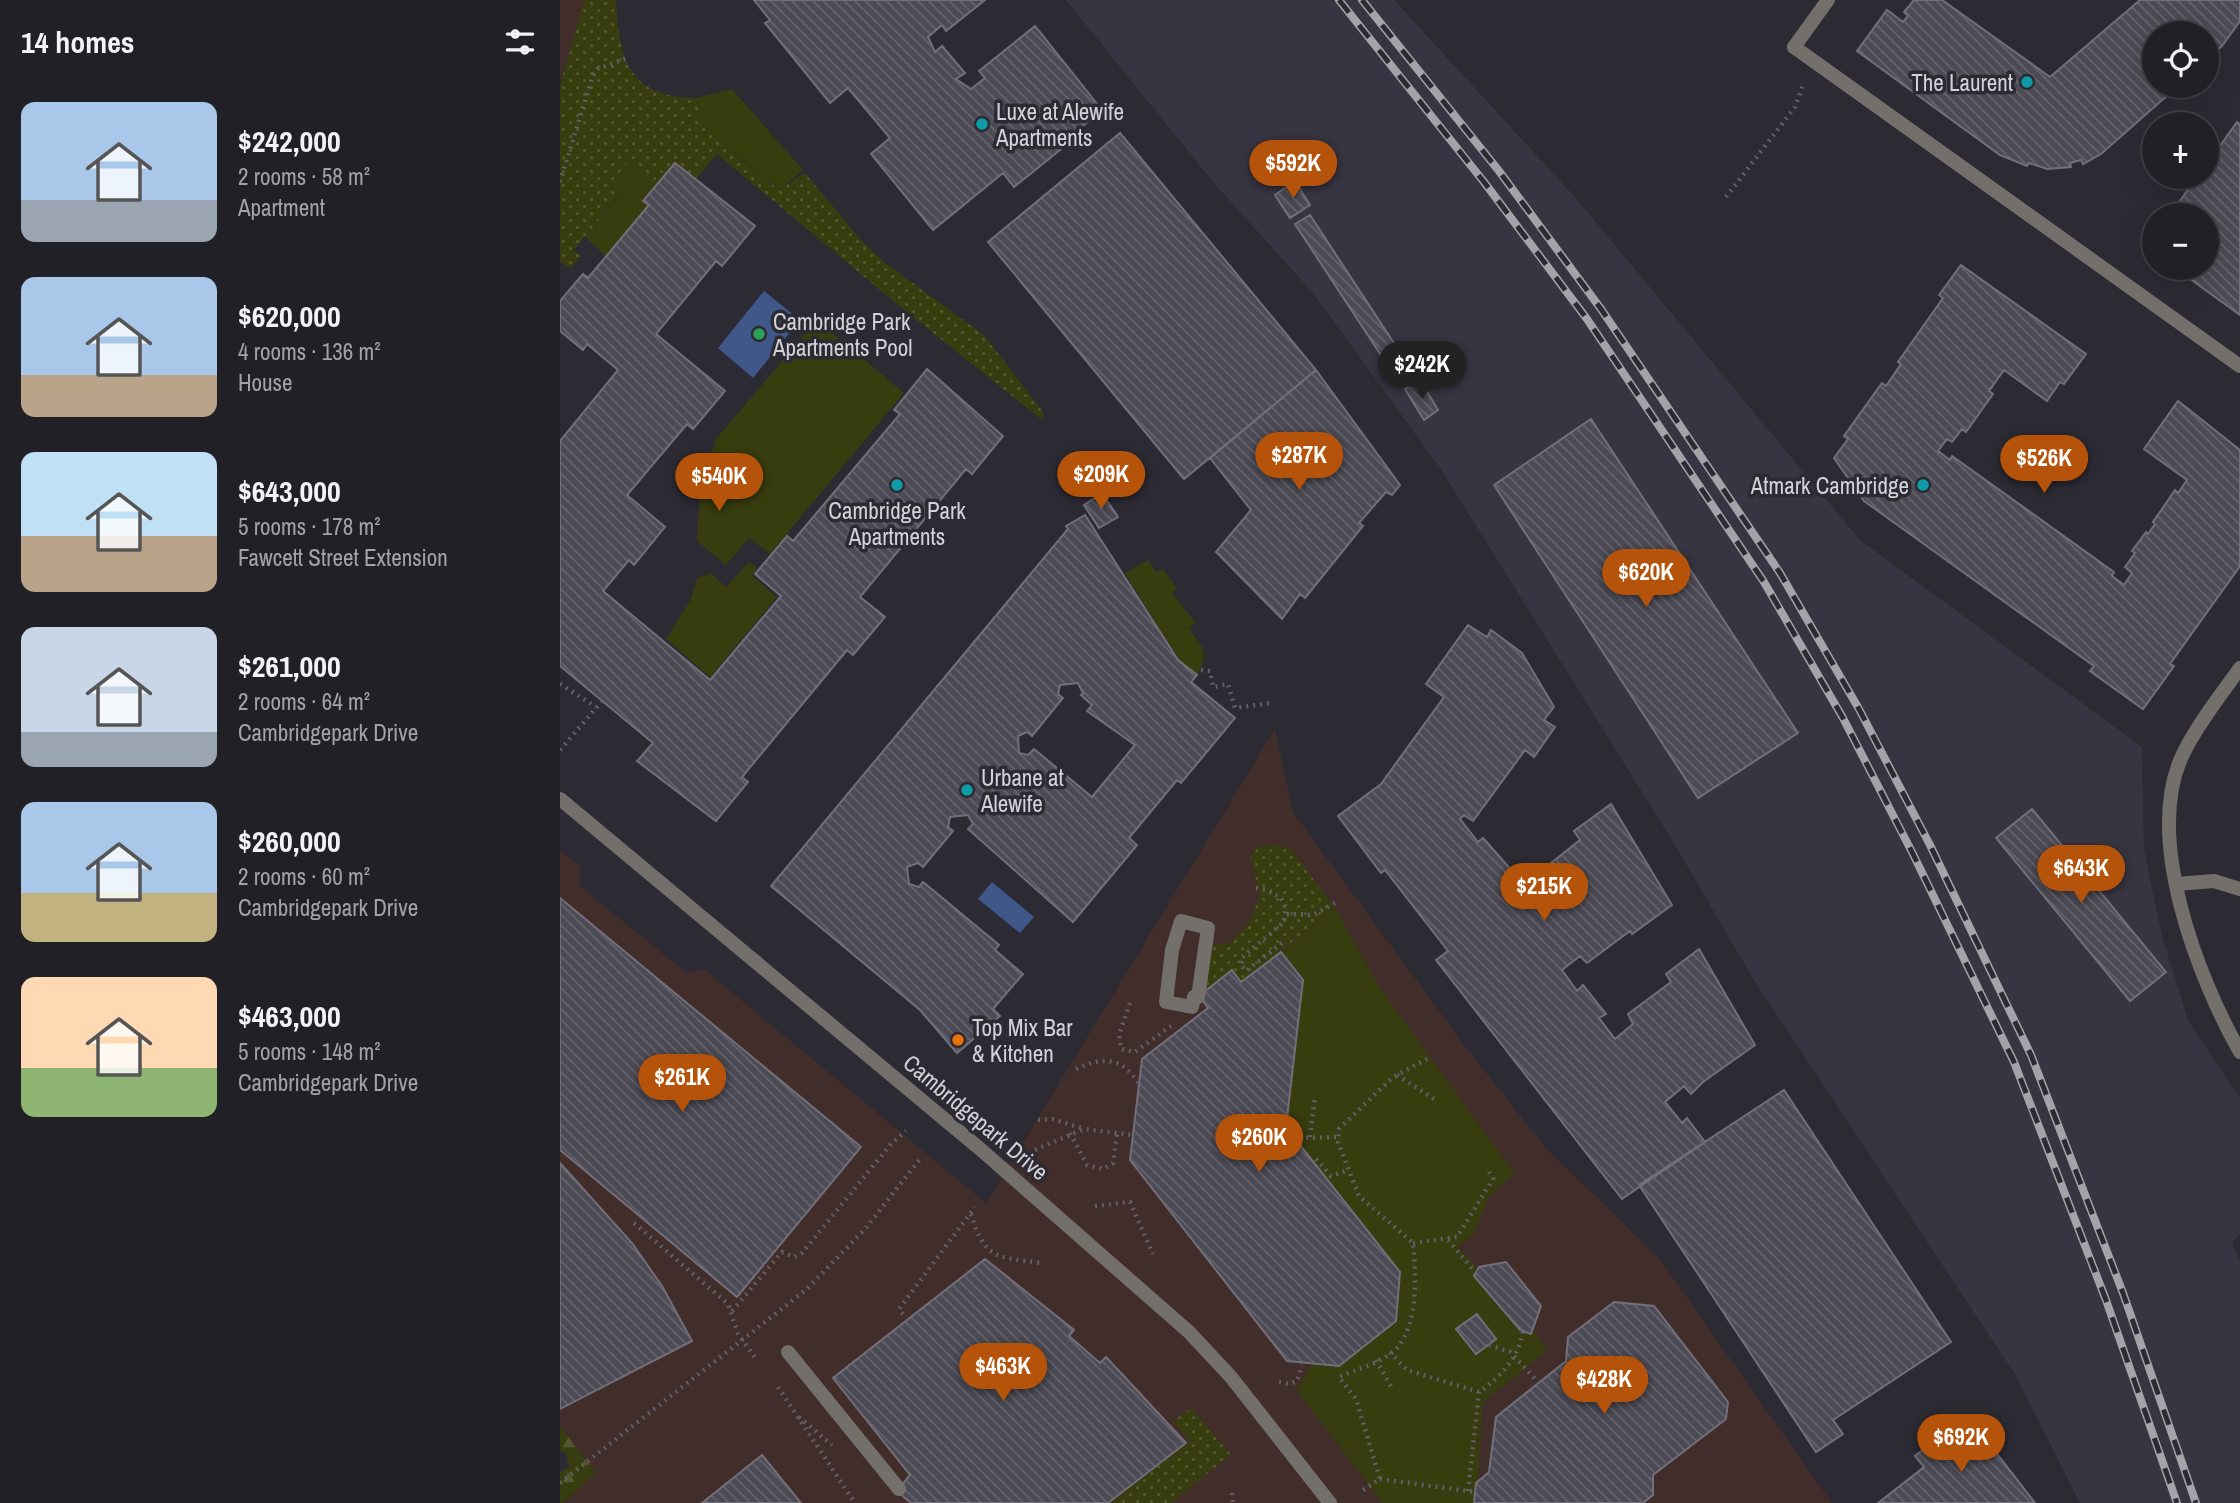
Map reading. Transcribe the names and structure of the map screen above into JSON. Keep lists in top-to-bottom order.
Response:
{
  "streets": {
    "street": ["Cambridgepark Drive"]
  },
  "places": [
    "The Laurent",
    "Luxe at Alewife Apartments",
    "Cambridge Park Apartments Pool",
    "Cambridge Park Apartments",
    "Atmark Cambridge",
    "Urbane at Alewife",
    "Top Mix Bar & Kitchen"
  ],
  "page": {
    "heading": "14 homes",
    "map_buttons": ["+", "−"],
    "list": [
      {
        "name": "$242,000",
        "note": "2 rooms · 58 m² · Apartment"
      },
      {
        "name": "$620,000",
        "note": "4 rooms · 136 m² · House"
      },
      {
        "name": "$643,000",
        "note": "5 rooms · 178 m² · Fawcett Street Extension"
      },
      {
        "name": "$261,000",
        "note": "2 rooms · 64 m² · Cambridgepark Drive"
      },
      {
        "name": "$260,000",
        "note": "2 rooms · 60 m² · Cambridgepark Drive"
      },
      {
        "name": "$463,000",
        "note": "5 rooms · 148 m² · Cambridgepark Drive"
      }
    ],
    "price": [
      "$592K",
      "$242K",
      "$287K",
      "$526K",
      "$209K",
      "$540K",
      "$620K",
      "$643K",
      "$215K",
      "$261K",
      "$260K",
      "$463K",
      "$428K",
      "$692K"
    ]
  }
}
